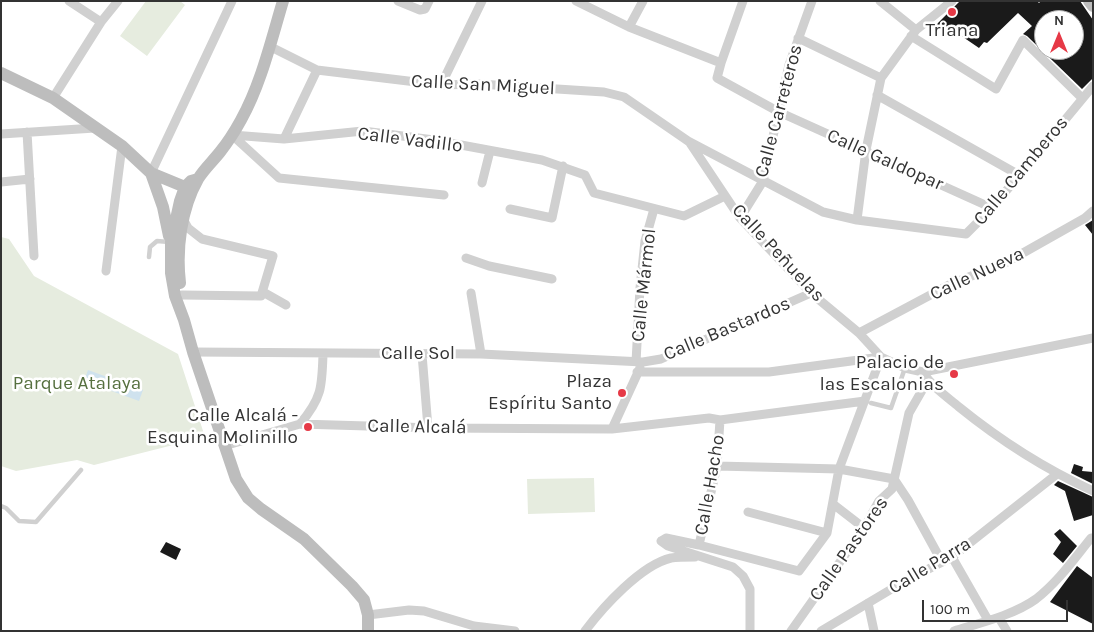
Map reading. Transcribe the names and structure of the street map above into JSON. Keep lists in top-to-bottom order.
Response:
{
  "streets": {
    "street": [
      "Calle San Miguel",
      "Calle Carreteros",
      "Calle Vadillo",
      "Calle Galdopar",
      "Calle Camberos",
      "Calle Peñuelas",
      "Calle Nueva",
      "Calle Mármol",
      "Calle Bastardos",
      "Calle Sol",
      "Calle Alcalá",
      "Calle Hacho",
      "Calle Pastores",
      "Calle Parra"
    ]
  },
  "crossings": [
    ["Calle San Miguel", "Calle Camberos"],
    ["Calle San Miguel", "Calle Peñuelas"],
    ["Calle Carreteros", "Calle Galdopar"],
    ["Calle Carreteros", "Calle Camberos"],
    ["Calle Carreteros", "Calle Peñuelas"],
    ["Calle Vadillo", "Calle Mármol"],
    ["Calle Galdopar", "Calle Camberos"],
    ["Calle Camberos", "Calle Peñuelas"],
    ["Calle Peñuelas", "Calle Nueva"],
    ["Calle Peñuelas", "Calle Bastardos"],
    ["Calle Peñuelas", "Calle Hacho"],
    ["Calle Mármol", "Calle Bastardos"],
    ["Calle Mármol", "Calle Sol"],
    ["Calle Bastardos", "Calle Sol"],
    ["Calle Alcalá", "Calle Hacho"]
  ],
  "parks": ["Parque Atalaya"],
  "places": [
    "Triana",
    "Palacio de las Escalonias",
    "Plaza Espíritu Santo",
    "Calle Alcalá - Esquina Molinillo"
  ],
  "scale_bar": "100 m",
  "north": "top"
}
